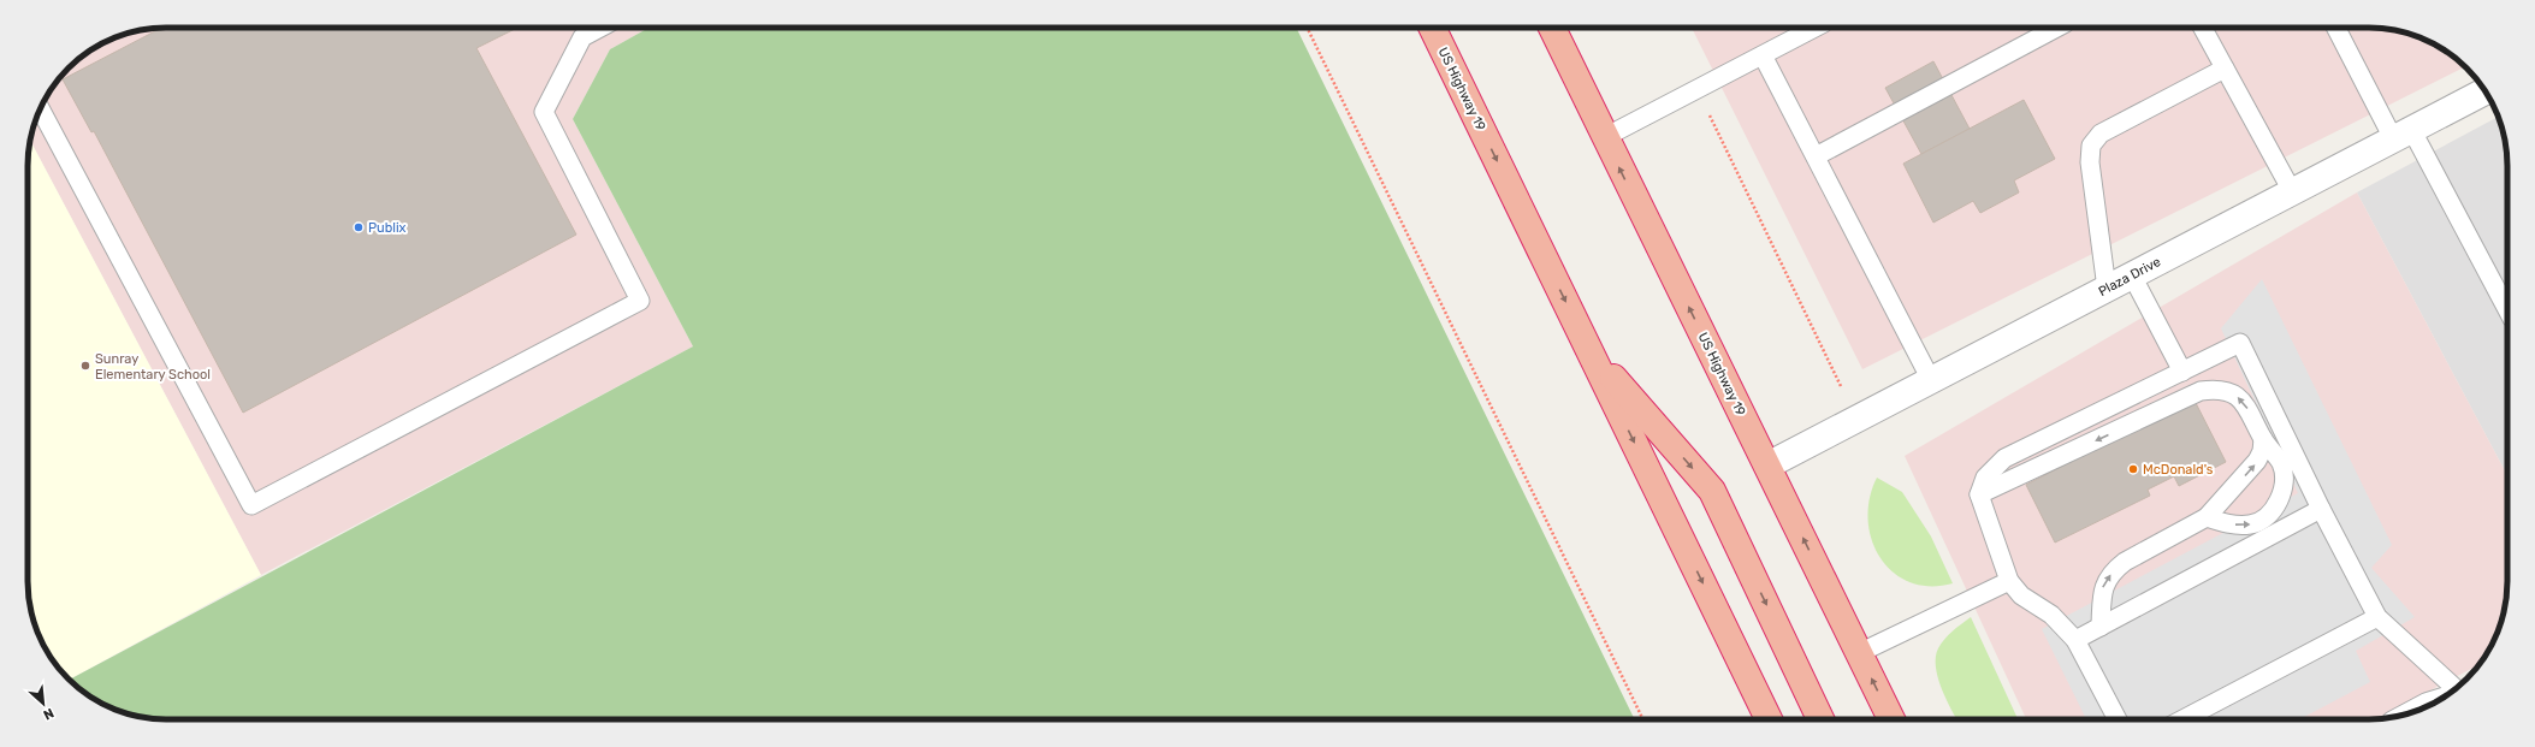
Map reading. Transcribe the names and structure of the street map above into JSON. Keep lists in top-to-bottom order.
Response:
{
  "streets": {
    "highway": ["US Highway 19"],
    "street": ["Plaza Drive"]
  },
  "crossings": [
    ["US Highway 19", "Plaza Drive"]
  ],
  "places": ["Publix", "Sunray Elementary School", "McDonald's"],
  "north": "bottom right"
}
